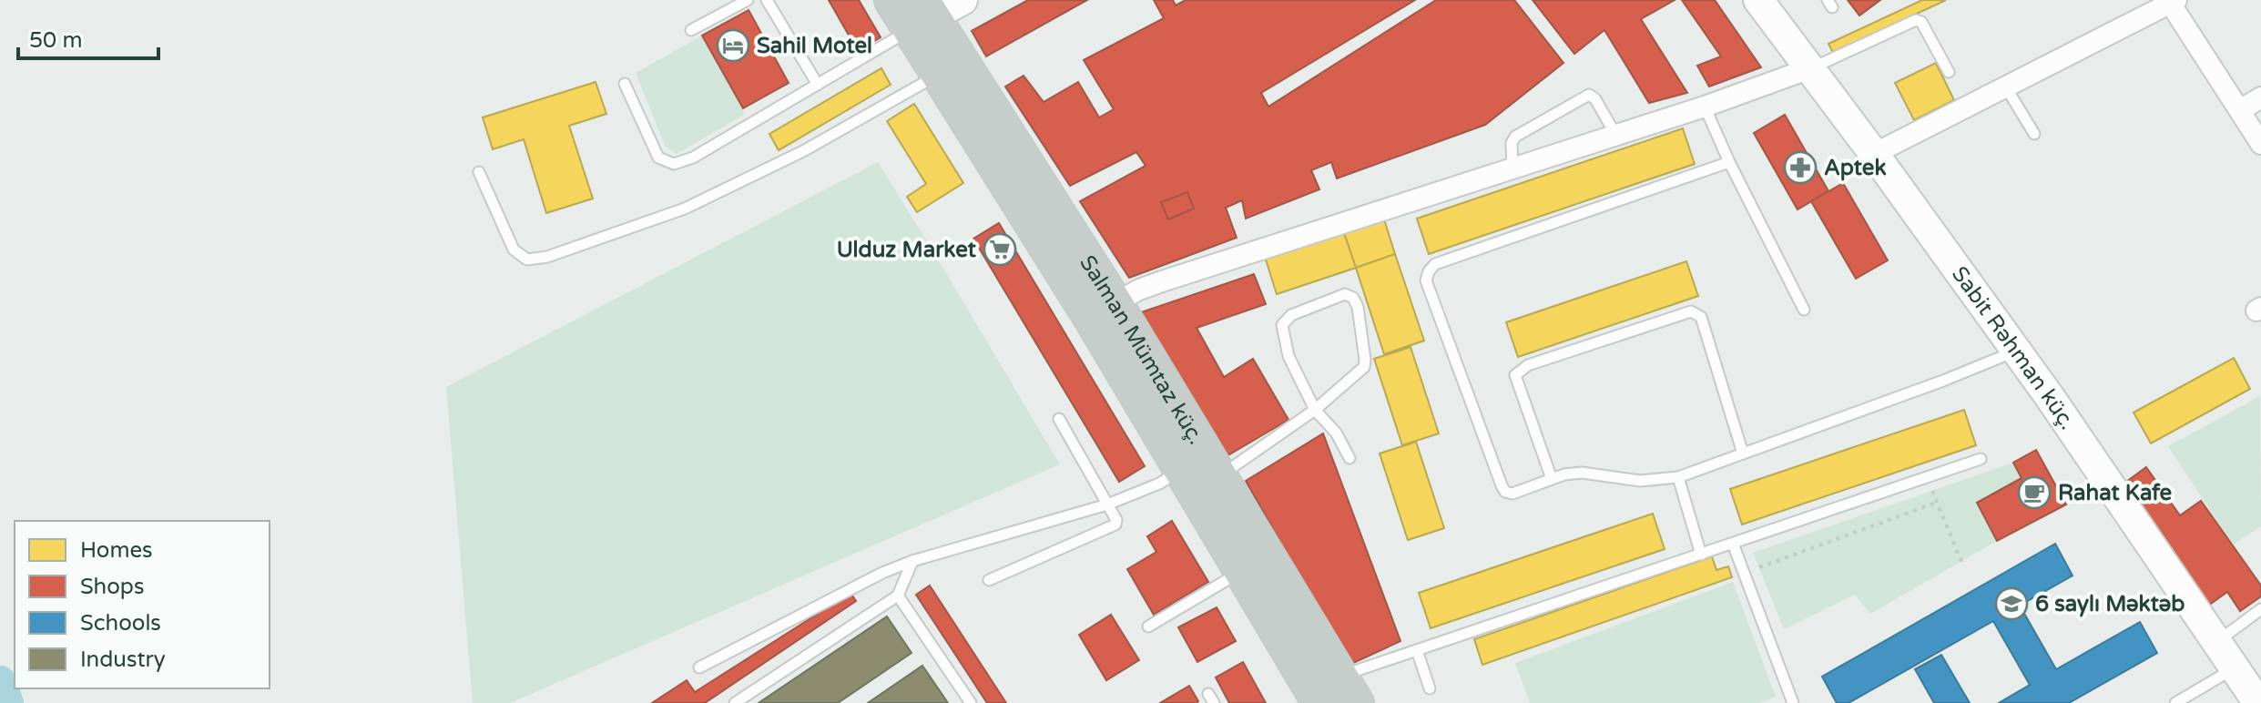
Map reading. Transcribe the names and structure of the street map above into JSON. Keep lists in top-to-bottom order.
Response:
{
  "streets": {
    "highway": ["Salman Mümtaz küç."],
    "main road": ["Sabit Rəhman küç."]
  },
  "places": {
    "hotel": ["Sahil Motel"],
    "pharmacy": ["Aptek"],
    "supermarket": ["Ulduz Market"],
    "cafe": ["Rahat Kafe"],
    "school or university": ["6 saylı Məktəb"]
  },
  "legend": [
    "Homes",
    "Shops",
    "Schools",
    "Industry"
  ],
  "scale_bar": "50 m"
}
